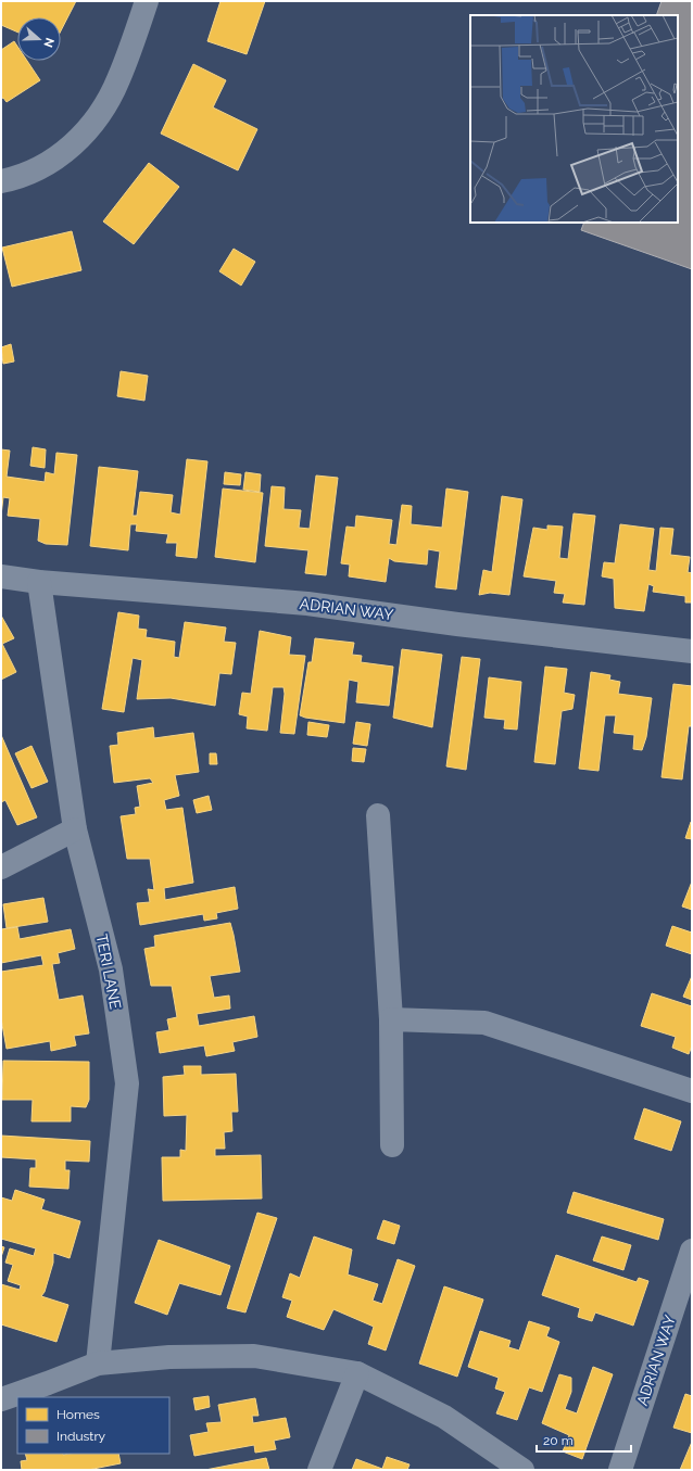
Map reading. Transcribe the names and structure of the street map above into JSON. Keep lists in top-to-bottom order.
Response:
{
  "streets": {
    "street": ["ADRIAN WAY", "TERI LANE"]
  },
  "crossings": [
    ["ADRIAN WAY", "TERI LANE"]
  ],
  "legend": ["Homes", "Industry"],
  "scale_bar": "20 m",
  "north": "right"
}
